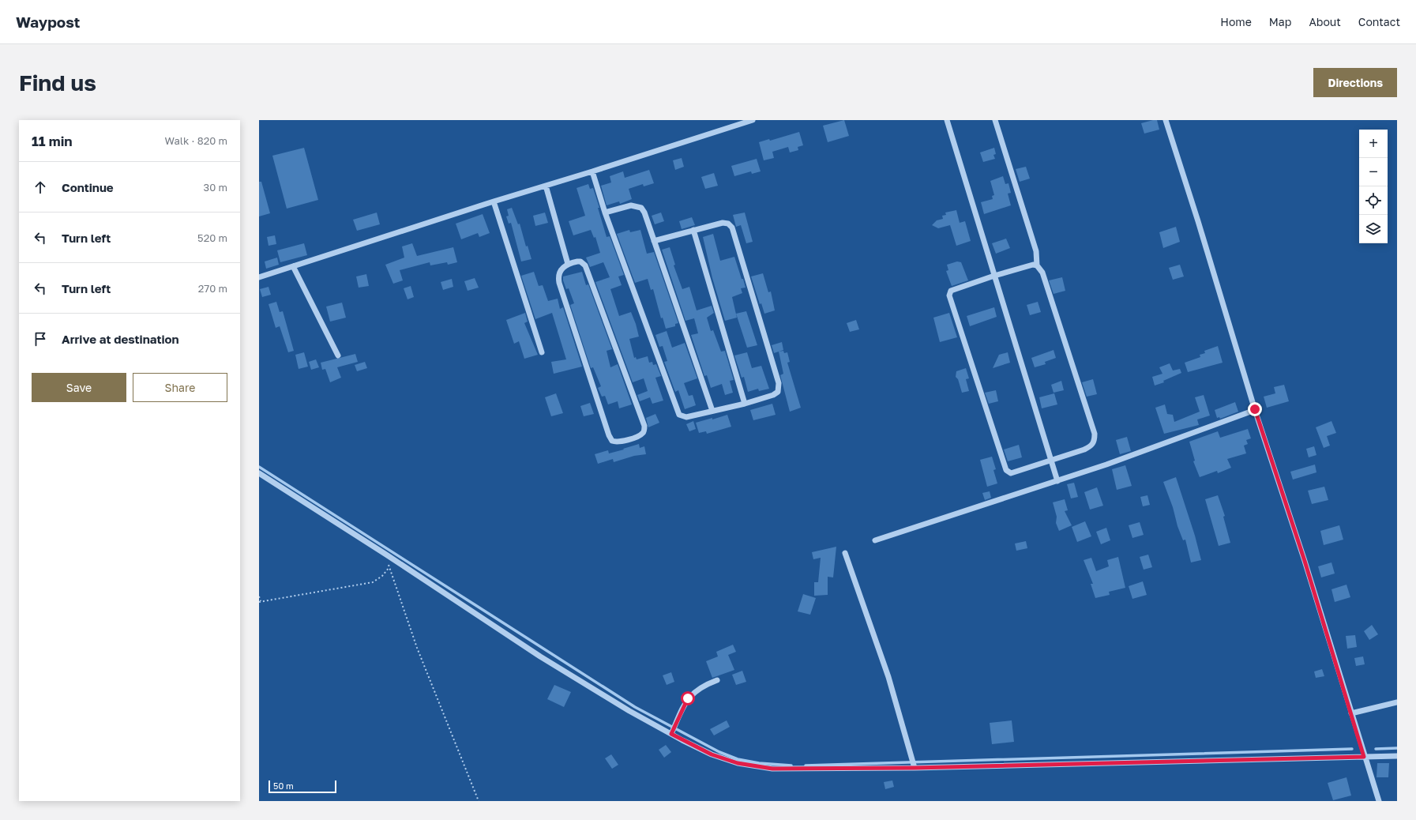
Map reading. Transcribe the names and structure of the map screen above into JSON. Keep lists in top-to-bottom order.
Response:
{
  "scale_bar": "50 m",
  "page": {
    "header": "Waypost",
    "nav": [
      "Home",
      "Map",
      "About",
      "Contact"
    ],
    "buttons": [
      "Directions",
      ["Save", "Share"]
    ],
    "title": "Find us",
    "heading": ["11 min", "Walk · 820 m"],
    "map_buttons": ["+", "−"],
    "list": [
      ["Continue", "30 m"],
      ["Turn left", "520 m"],
      ["Turn left", "270 m"],
      "Arrive at destination"
    ],
    "scale": "50 m"
  }
}
